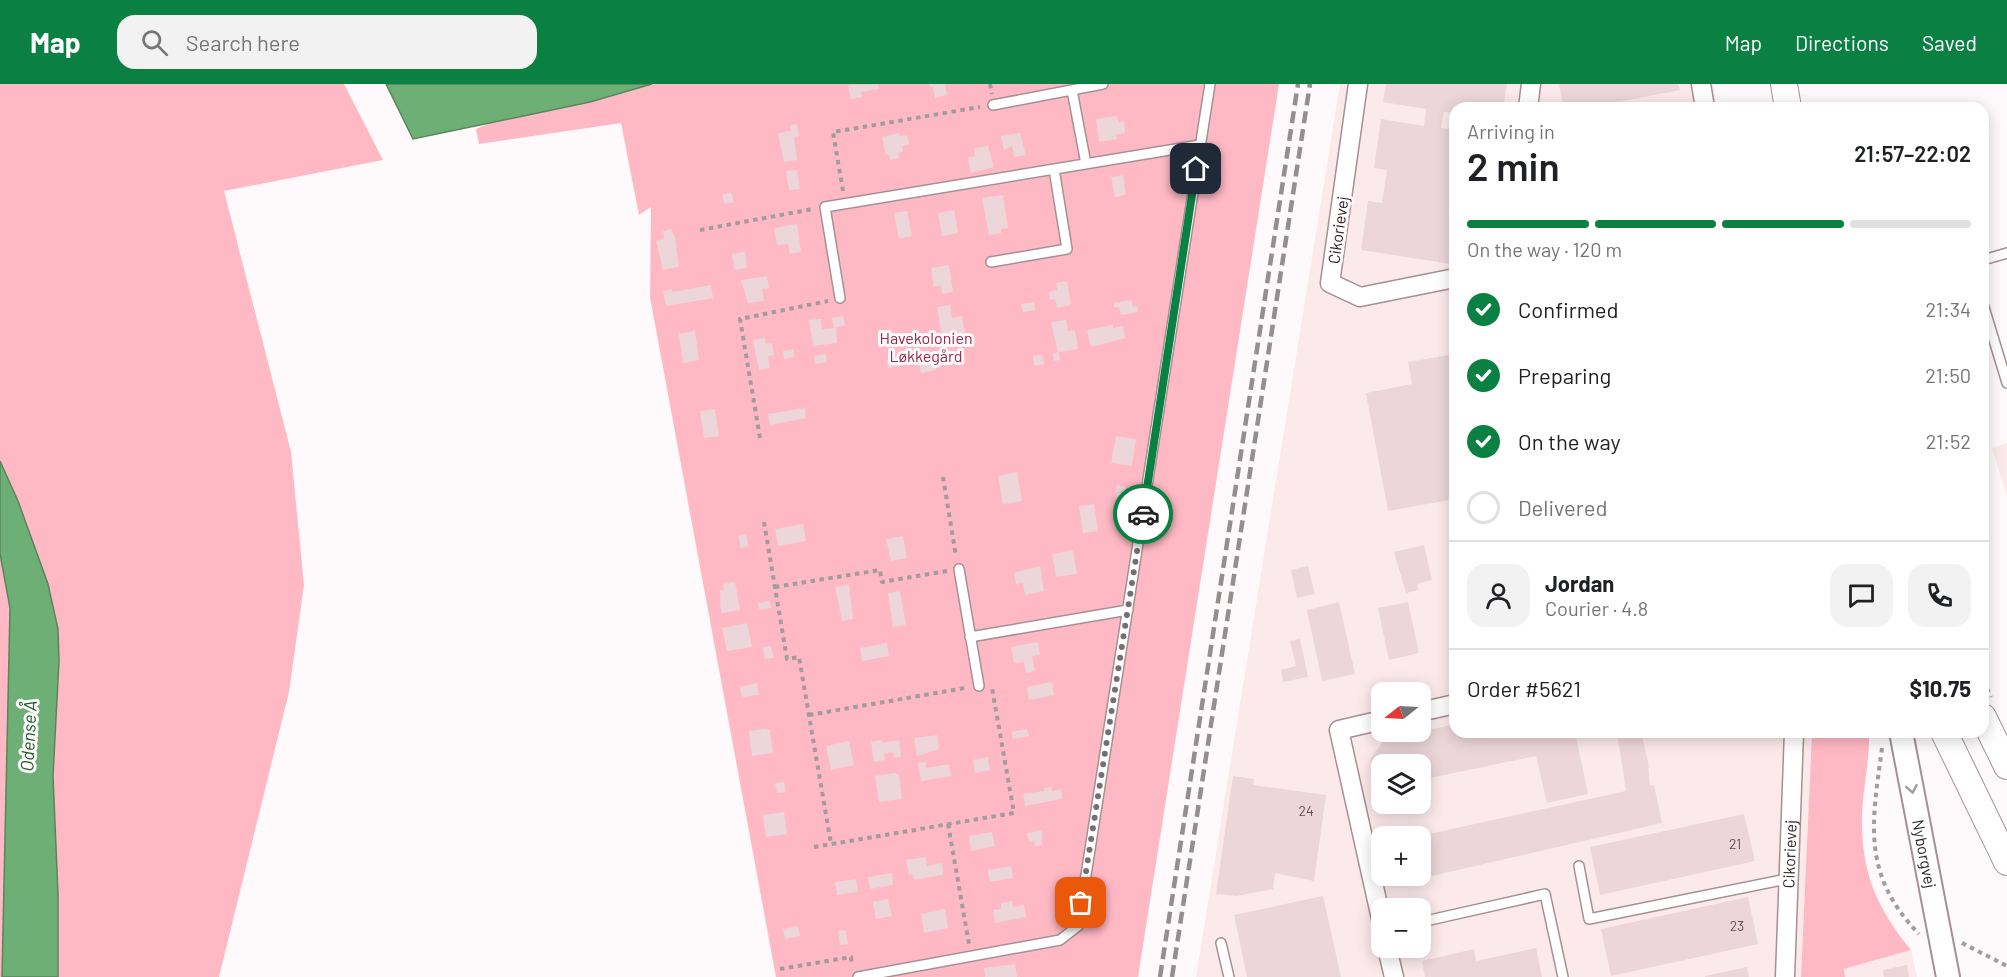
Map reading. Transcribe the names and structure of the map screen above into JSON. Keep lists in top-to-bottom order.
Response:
{
  "streets": {
    "street": ["Cikorievej", "Nyborgvej"]
  },
  "one_way": ["Nyborgvej"],
  "water": ["Odense Å"],
  "parks": ["Havekolonien Løkkegård"],
  "house_numbers": ["24", "21", "23"],
  "north": "left",
  "page": {
    "header": "Map",
    "search": "Search here",
    "nav": ["Map", "Directions", "Saved"],
    "heading": ["2 min", "Arriving in", "21:57–22:02"],
    "panel": [
      "Jordan",
      "Courier · 4.8",
      "Order #5621",
      "$10.75"
    ],
    "bar": "On the way · 120 m",
    "list": [
      ["Confirmed", "21:34"],
      ["Preparing", "21:50"],
      ["On the way", "21:52"],
      "Delivered"
    ],
    "map_buttons": ["+", "−"]
  }
}
